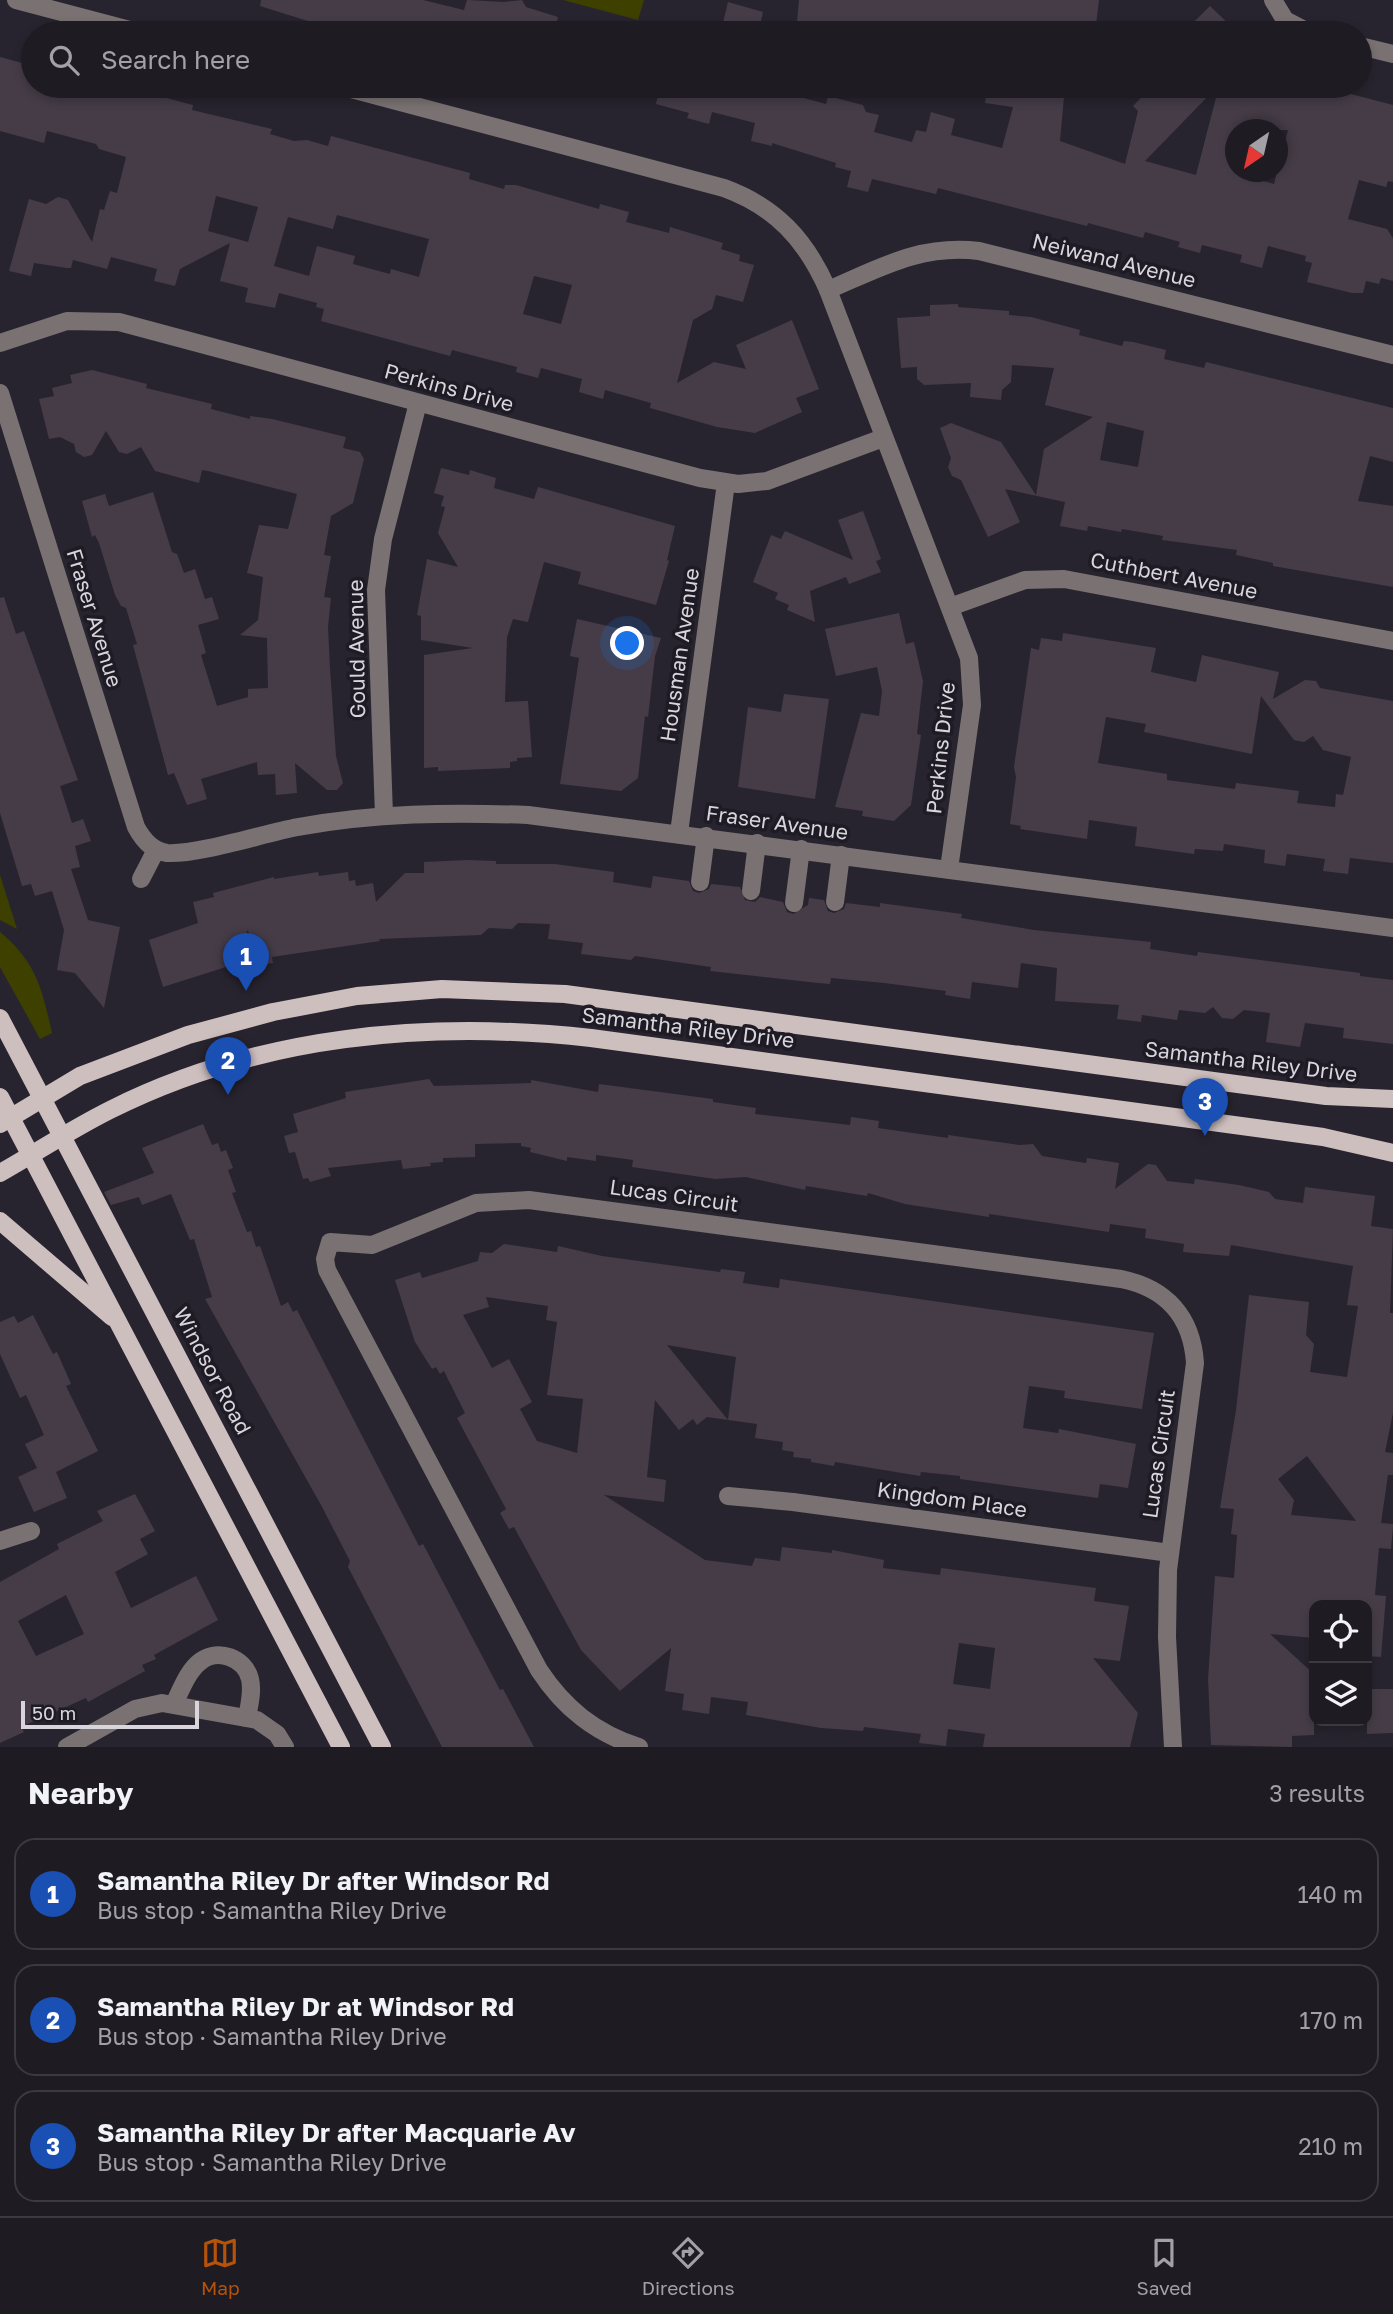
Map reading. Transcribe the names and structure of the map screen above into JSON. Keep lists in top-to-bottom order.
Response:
{
  "streets": {
    "main road": ["Samantha Riley Drive", "Windsor Road"],
    "street": [
      "Neiwand Avenue",
      "Perkins Drive",
      "Cuthbert Avenue",
      "Fraser Avenue",
      "Gould Avenue",
      "Housman Avenue",
      "Lucas Circuit",
      "Kingdom Place"
    ]
  },
  "crossings": [
    ["Neiwand Avenue", "Perkins Drive"],
    ["Perkins Drive", "Cuthbert Avenue"],
    ["Perkins Drive", "Fraser Avenue"],
    ["Perkins Drive", "Gould Avenue"],
    ["Perkins Drive", "Housman Avenue"],
    ["Fraser Avenue", "Gould Avenue"],
    ["Fraser Avenue", "Housman Avenue"],
    ["Samantha Riley Drive", "Windsor Road"],
    ["Lucas Circuit", "Kingdom Place"]
  ],
  "scale_bar": "50 m",
  "north": "bottom left",
  "page": {
    "search": "Search here",
    "pins": ["1", "2", "3"],
    "scale": "50 m",
    "heading": ["Nearby", "3 results"],
    "list": [
      {
        "mark": "1",
        "name": "Samantha Riley Dr after Windsor Rd",
        "note": "Bus stop · Samantha Riley Drive",
        "value": "140 m"
      },
      {
        "mark": "2",
        "name": "Samantha Riley Dr at Windsor Rd",
        "note": "Bus stop · Samantha Riley Drive",
        "value": "170 m"
      },
      {
        "mark": "3",
        "name": "Samantha Riley Dr after Macquarie Av",
        "note": "Bus stop · Samantha Riley Drive",
        "value": "210 m"
      }
    ],
    "nav": ["Map", "Directions", "Saved"]
  }
}
